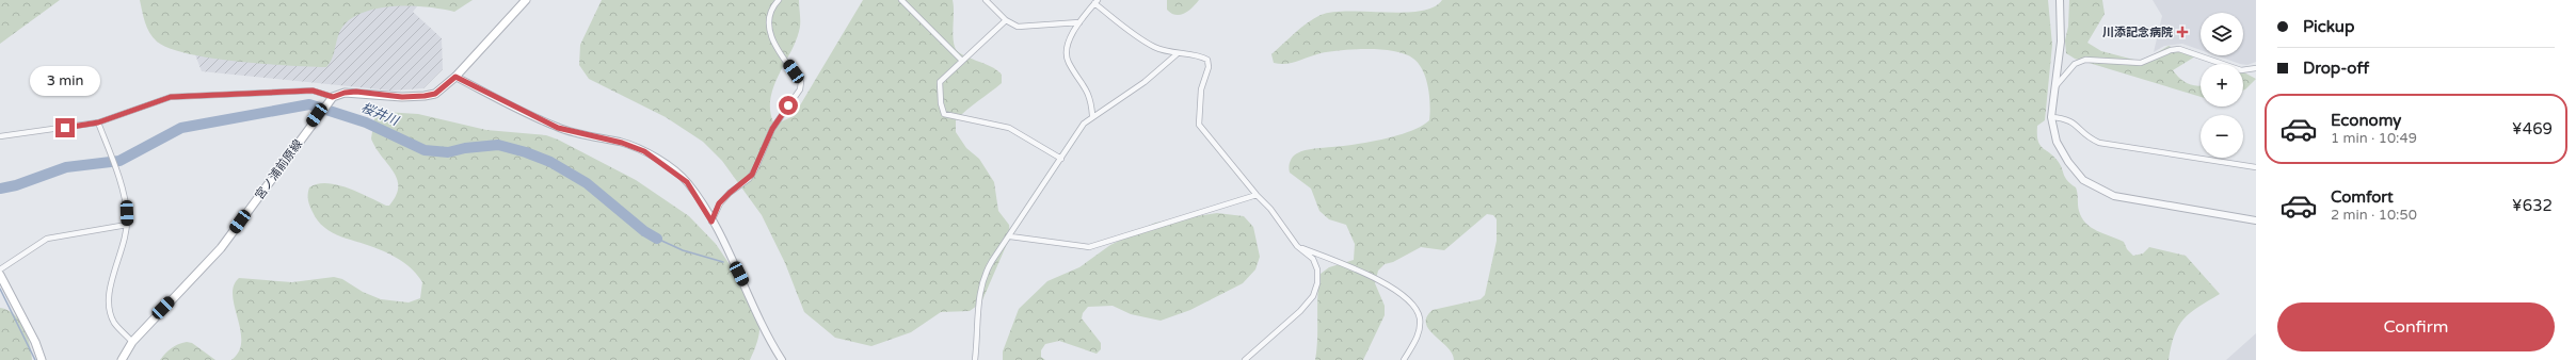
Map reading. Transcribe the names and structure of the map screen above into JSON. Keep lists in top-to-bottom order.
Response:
{
  "streets": {
    "main road": ["宮ノ浦前原線"]
  },
  "water": ["桜井川"],
  "places": {
    "health": ["川添記念病院"]
  },
  "page": {
    "banner": ["Pickup", "Drop-off"],
    "map_buttons": ["+", "−"],
    "bubble": "3 min",
    "list": [
      {
        "name": "Economy",
        "note": "1 min · 10:49",
        "value": "¥469"
      },
      {
        "name": "Comfort",
        "note": "2 min · 10:50",
        "value": "¥632"
      }
    ],
    "buttons": "Confirm"
  }
}
